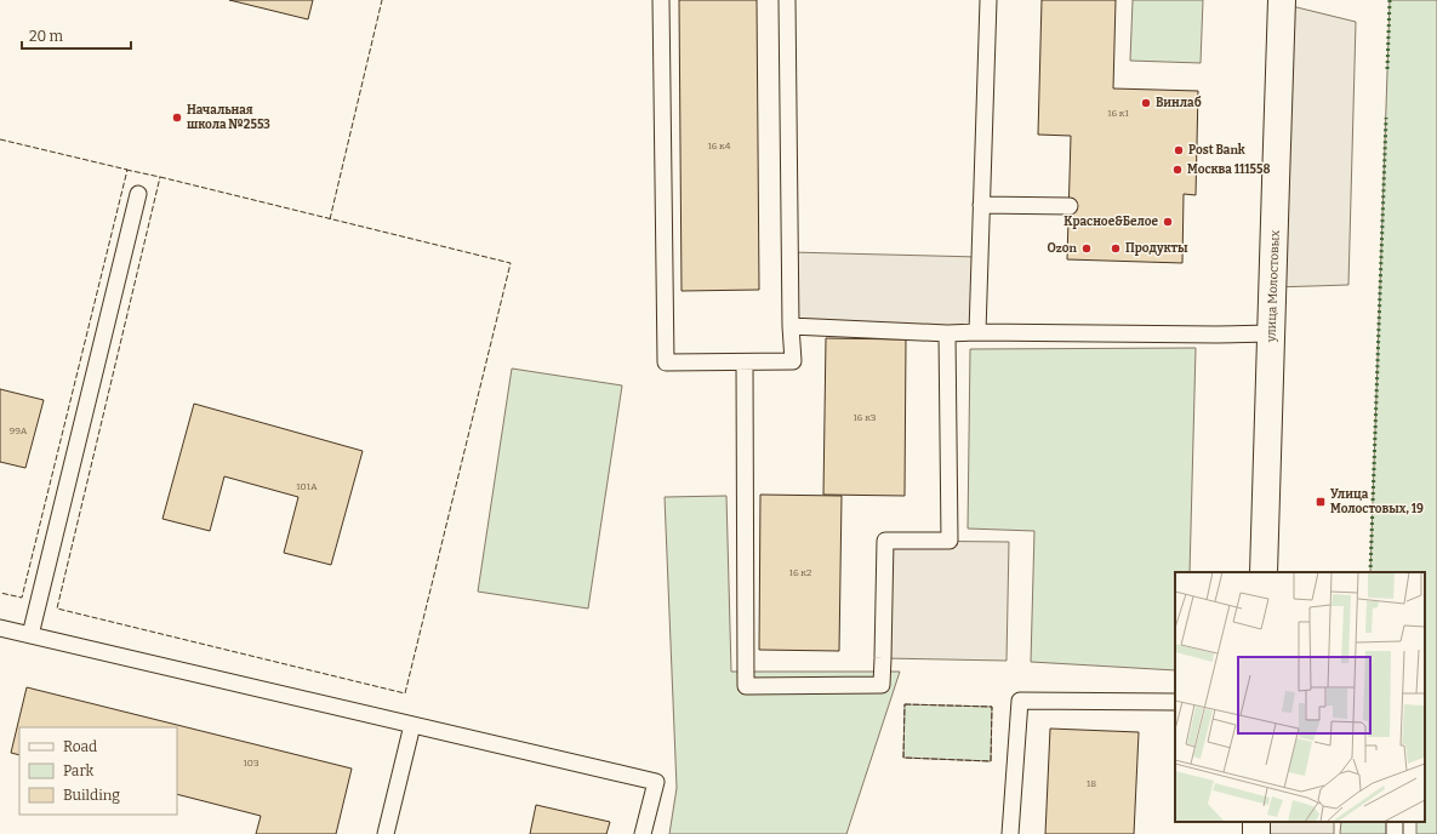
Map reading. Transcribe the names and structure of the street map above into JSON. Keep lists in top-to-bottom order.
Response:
{
  "streets": {
    "street": ["улица Молостовых"]
  },
  "places": {
    "other": [
      "Винлаб",
      "Начальная школа №2553",
      "Post Bank",
      "Москва 111558",
      "Красное&Белое",
      "Ozon",
      "Продукты"
    ],
    "transit": ["Улица Молостовых, 19"]
  },
  "house_numbers": [
    "16 к1",
    "16 к4",
    "16 к3",
    "99А",
    "101А",
    "16 к2",
    "103",
    "18"
  ],
  "legend": ["Road", "Park", "Building"],
  "scale_bar": "20 m"
}
